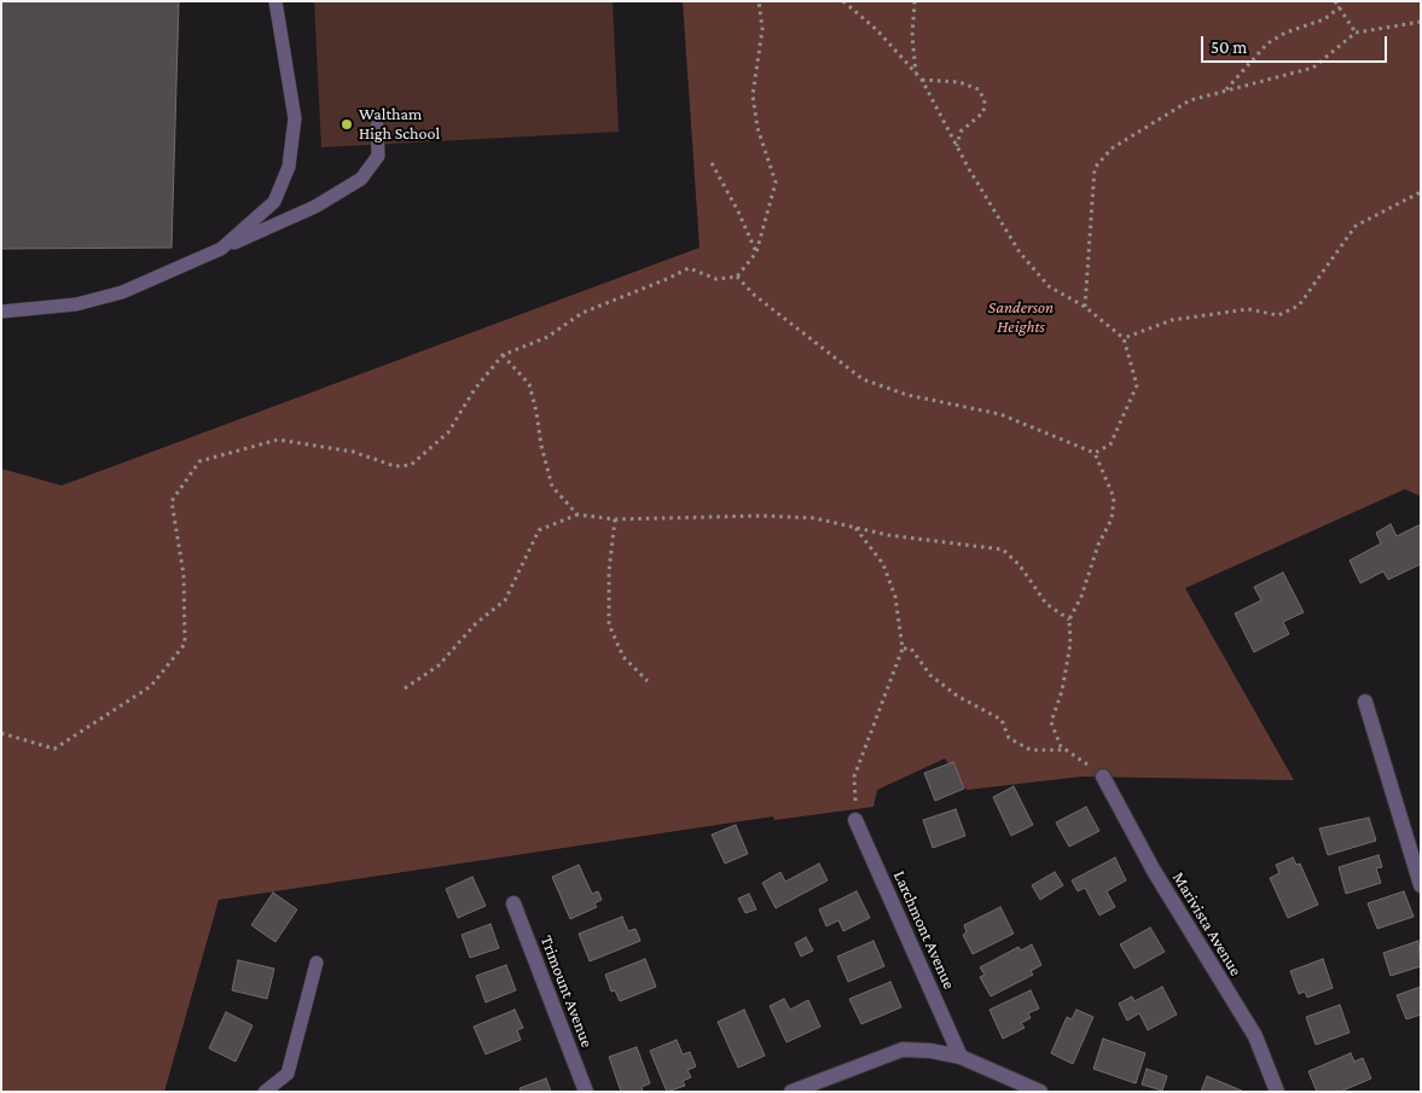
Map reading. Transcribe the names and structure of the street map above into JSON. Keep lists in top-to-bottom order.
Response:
{
  "streets": {
    "street": ["Marivista Avenue", "Larchmont Avenue", "Trimount Avenue"]
  },
  "parks": ["Sanderson Heights"],
  "places": ["Waltham High School"],
  "scale_bar": "50 m"
}
